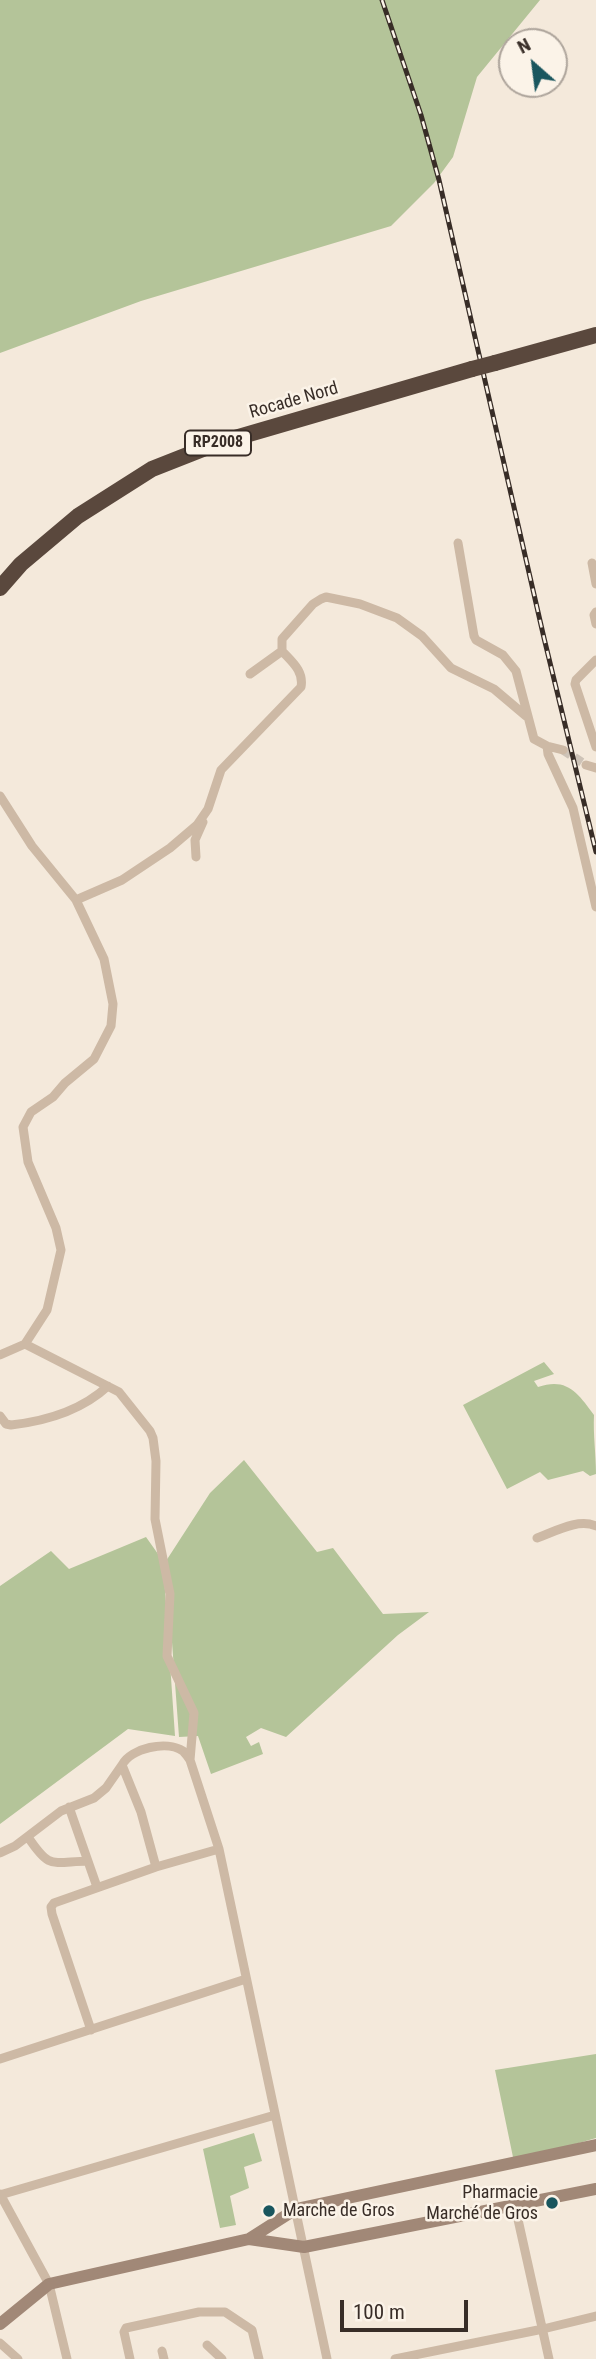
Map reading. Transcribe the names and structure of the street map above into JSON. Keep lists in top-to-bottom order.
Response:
{
  "streets": {
    "highway": ["Rocade Nord", "RP2008"]
  },
  "places": ["Pharmacie Marché de Gros", "Marche de Gros"],
  "scale_bar": "100 m",
  "north": "top left"
}
